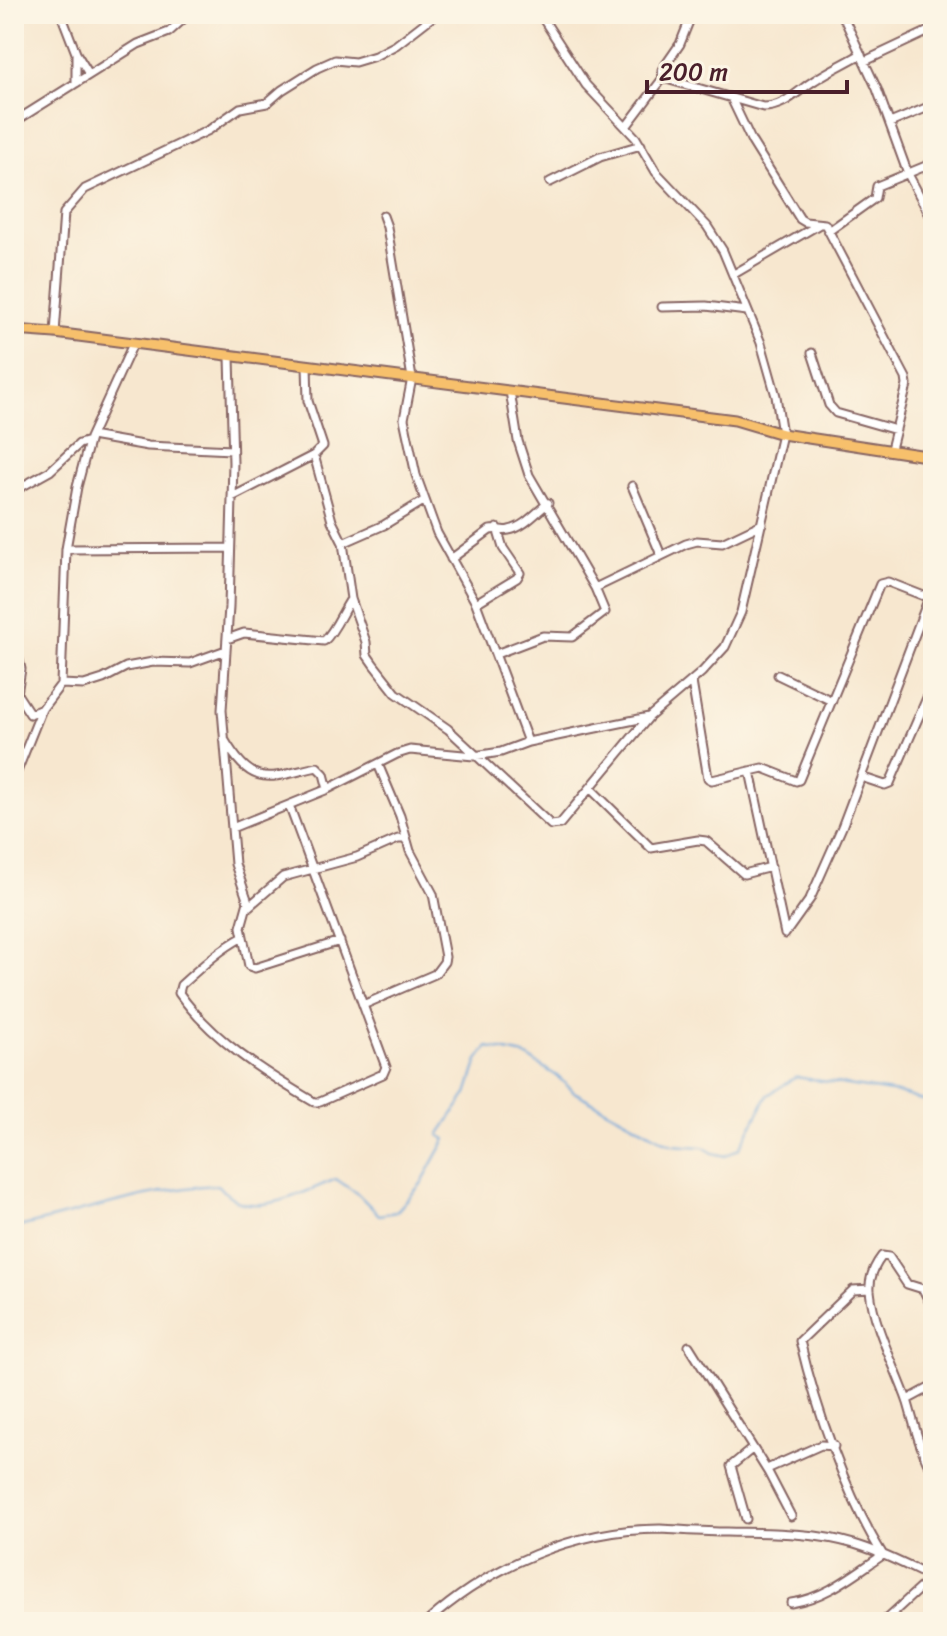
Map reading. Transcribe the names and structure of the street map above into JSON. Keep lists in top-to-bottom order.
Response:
{
  "scale_bar": "200 m"
}
